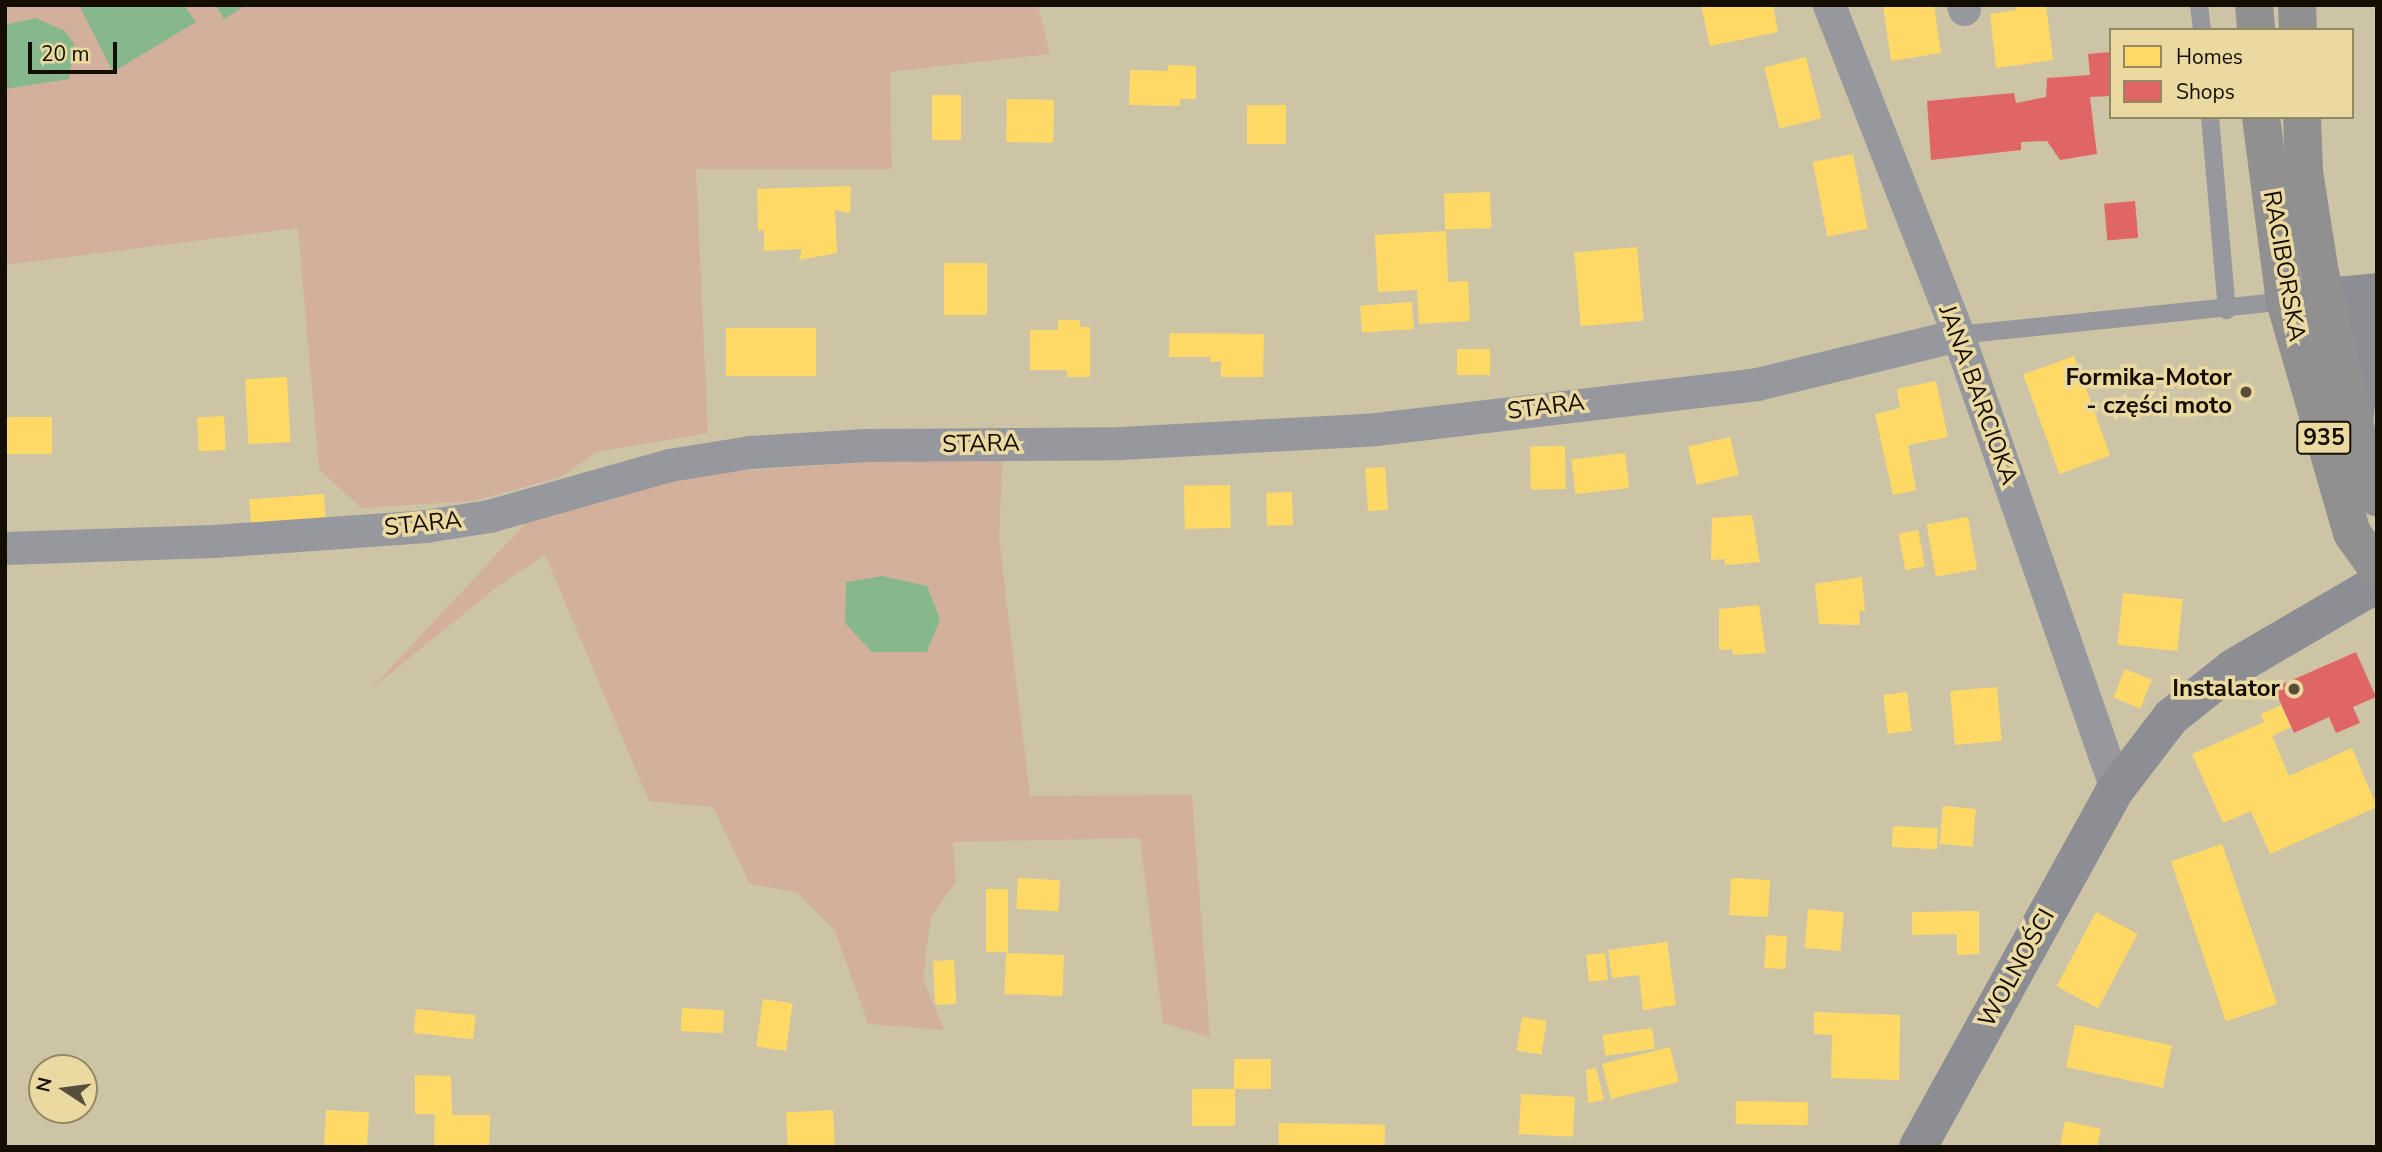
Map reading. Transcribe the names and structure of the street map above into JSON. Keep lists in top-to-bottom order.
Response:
{
  "streets": {
    "main road": ["RACIBORSKA", "935"],
    "street": ["JANA BARCIOKA", "STARA", "WOLNOŚCI"]
  },
  "crossings": [
    ["JANA BARCIOKA", "STARA"],
    ["JANA BARCIOKA", "WOLNOŚCI"]
  ],
  "places": ["Formika-Motor - części moto", "Instalator"],
  "legend": ["Homes", "Shops"],
  "scale_bar": "20 m",
  "north": "left"
}
